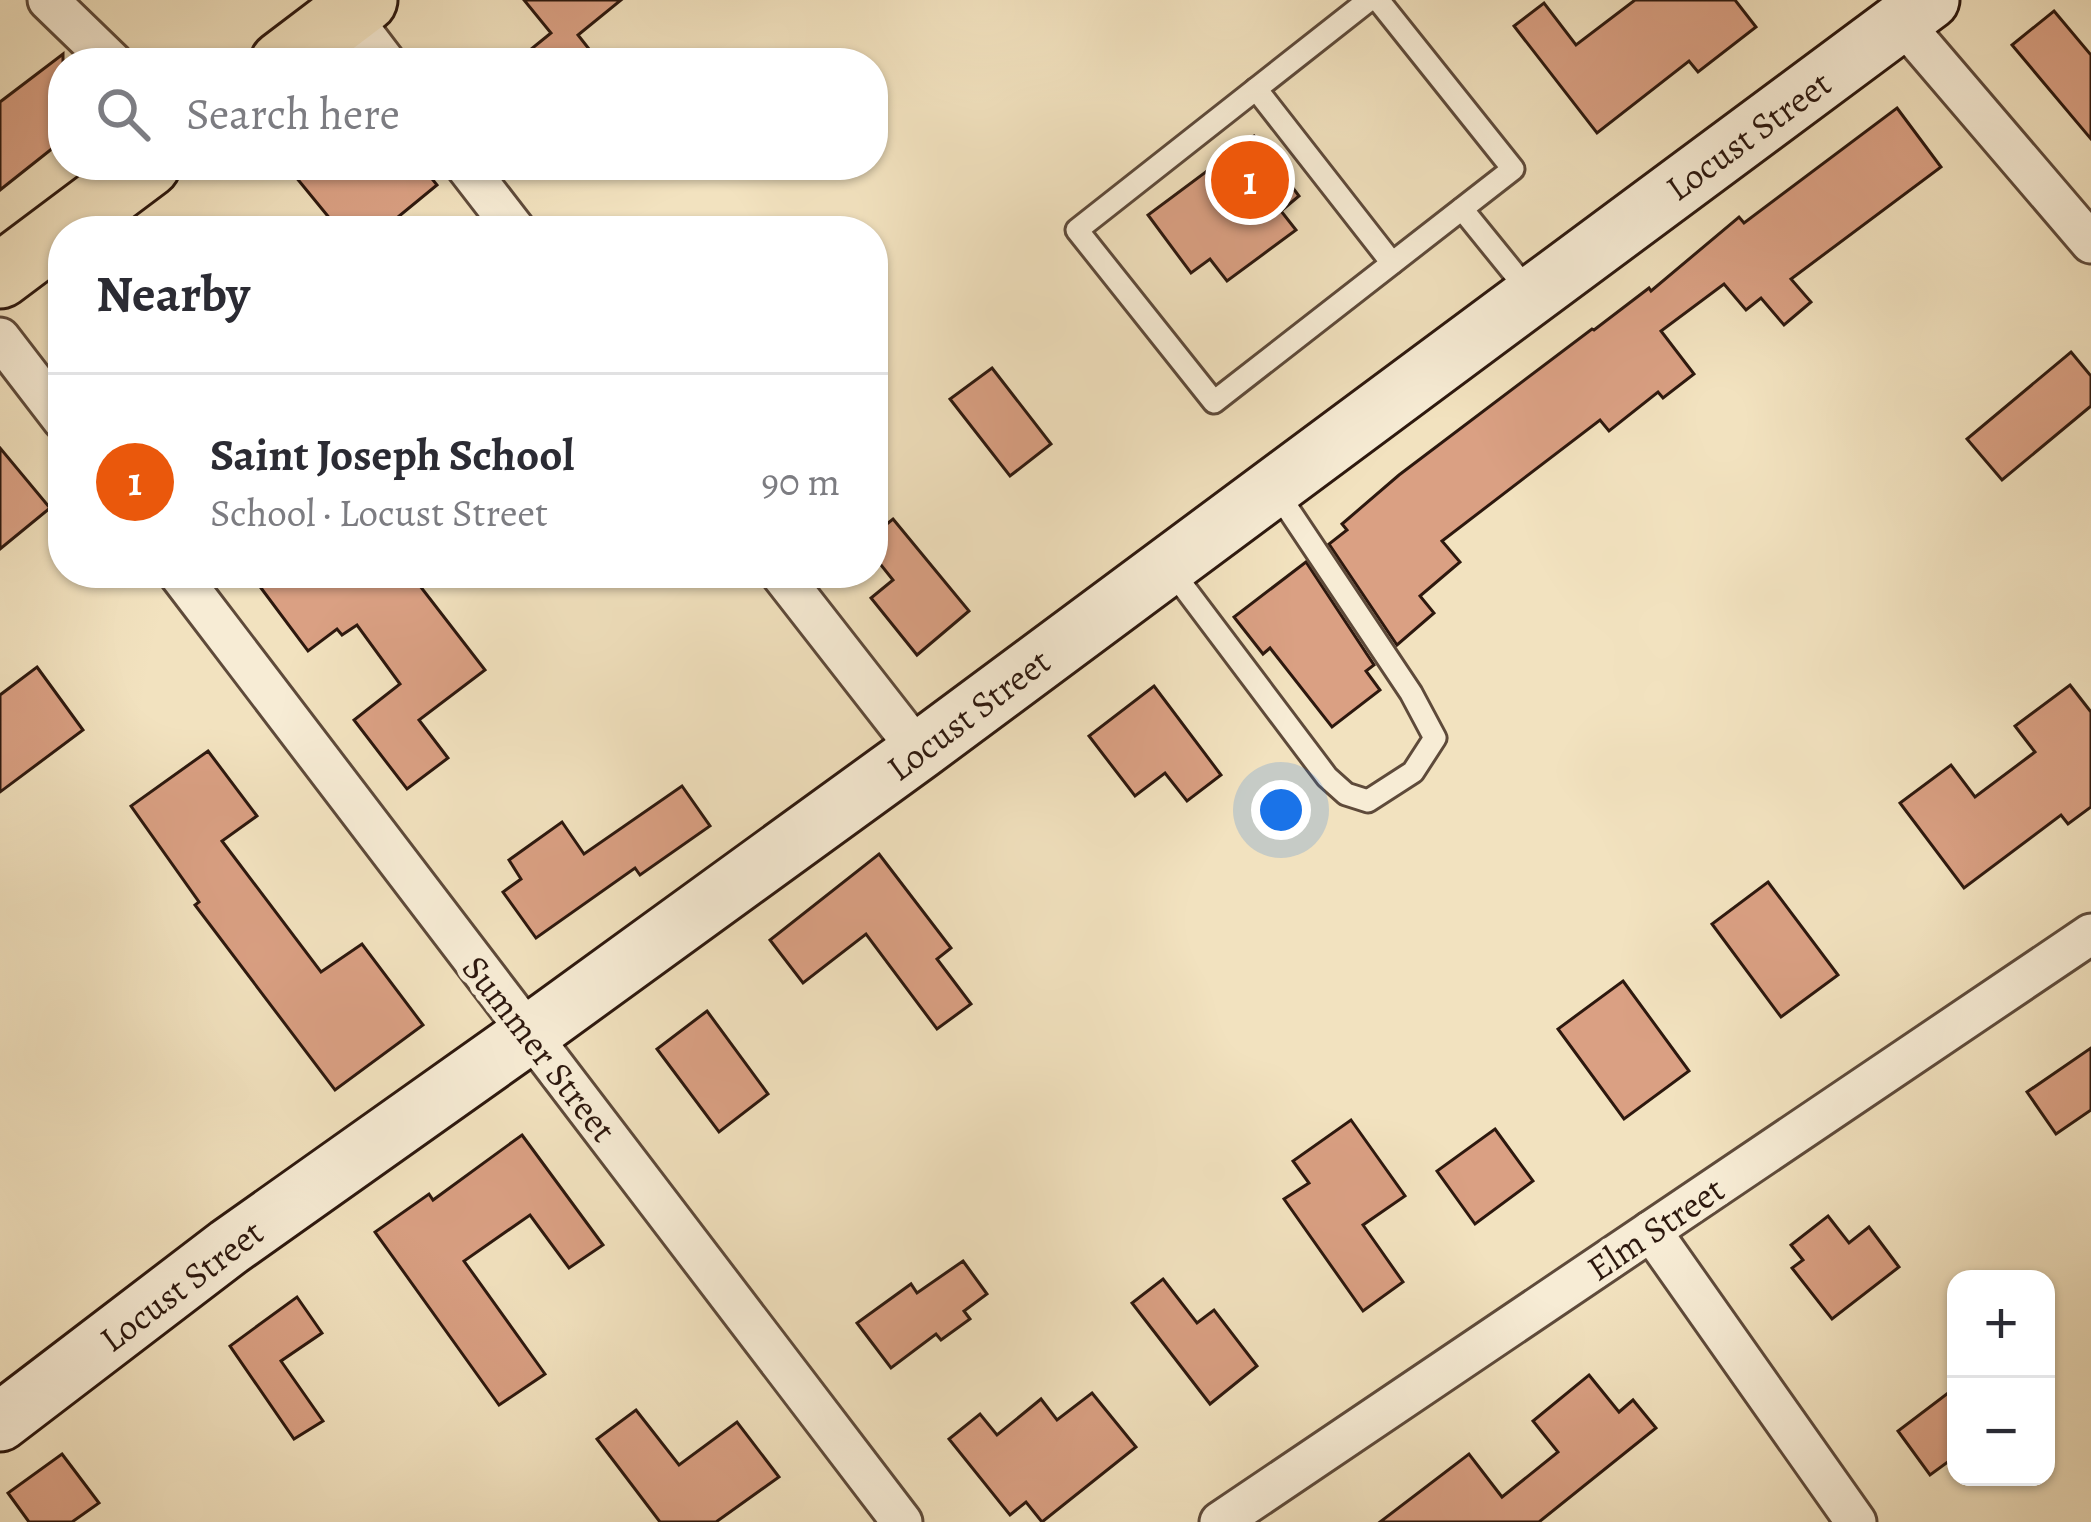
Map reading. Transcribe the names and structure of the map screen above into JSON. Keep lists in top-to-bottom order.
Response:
{
  "streets": {
    "street": ["Locust Street", "Summer Street", "Elm Street"]
  },
  "crossings": [
    ["Locust Street", "Summer Street"]
  ],
  "page": {
    "search": "Search here",
    "pins": "1",
    "heading": "Nearby",
    "list": [
      {
        "mark": "1",
        "name": "Saint Joseph School",
        "note": "School · Locust Street",
        "value": "90 m"
      }
    ],
    "map_buttons": ["+", "−"]
  }
}
